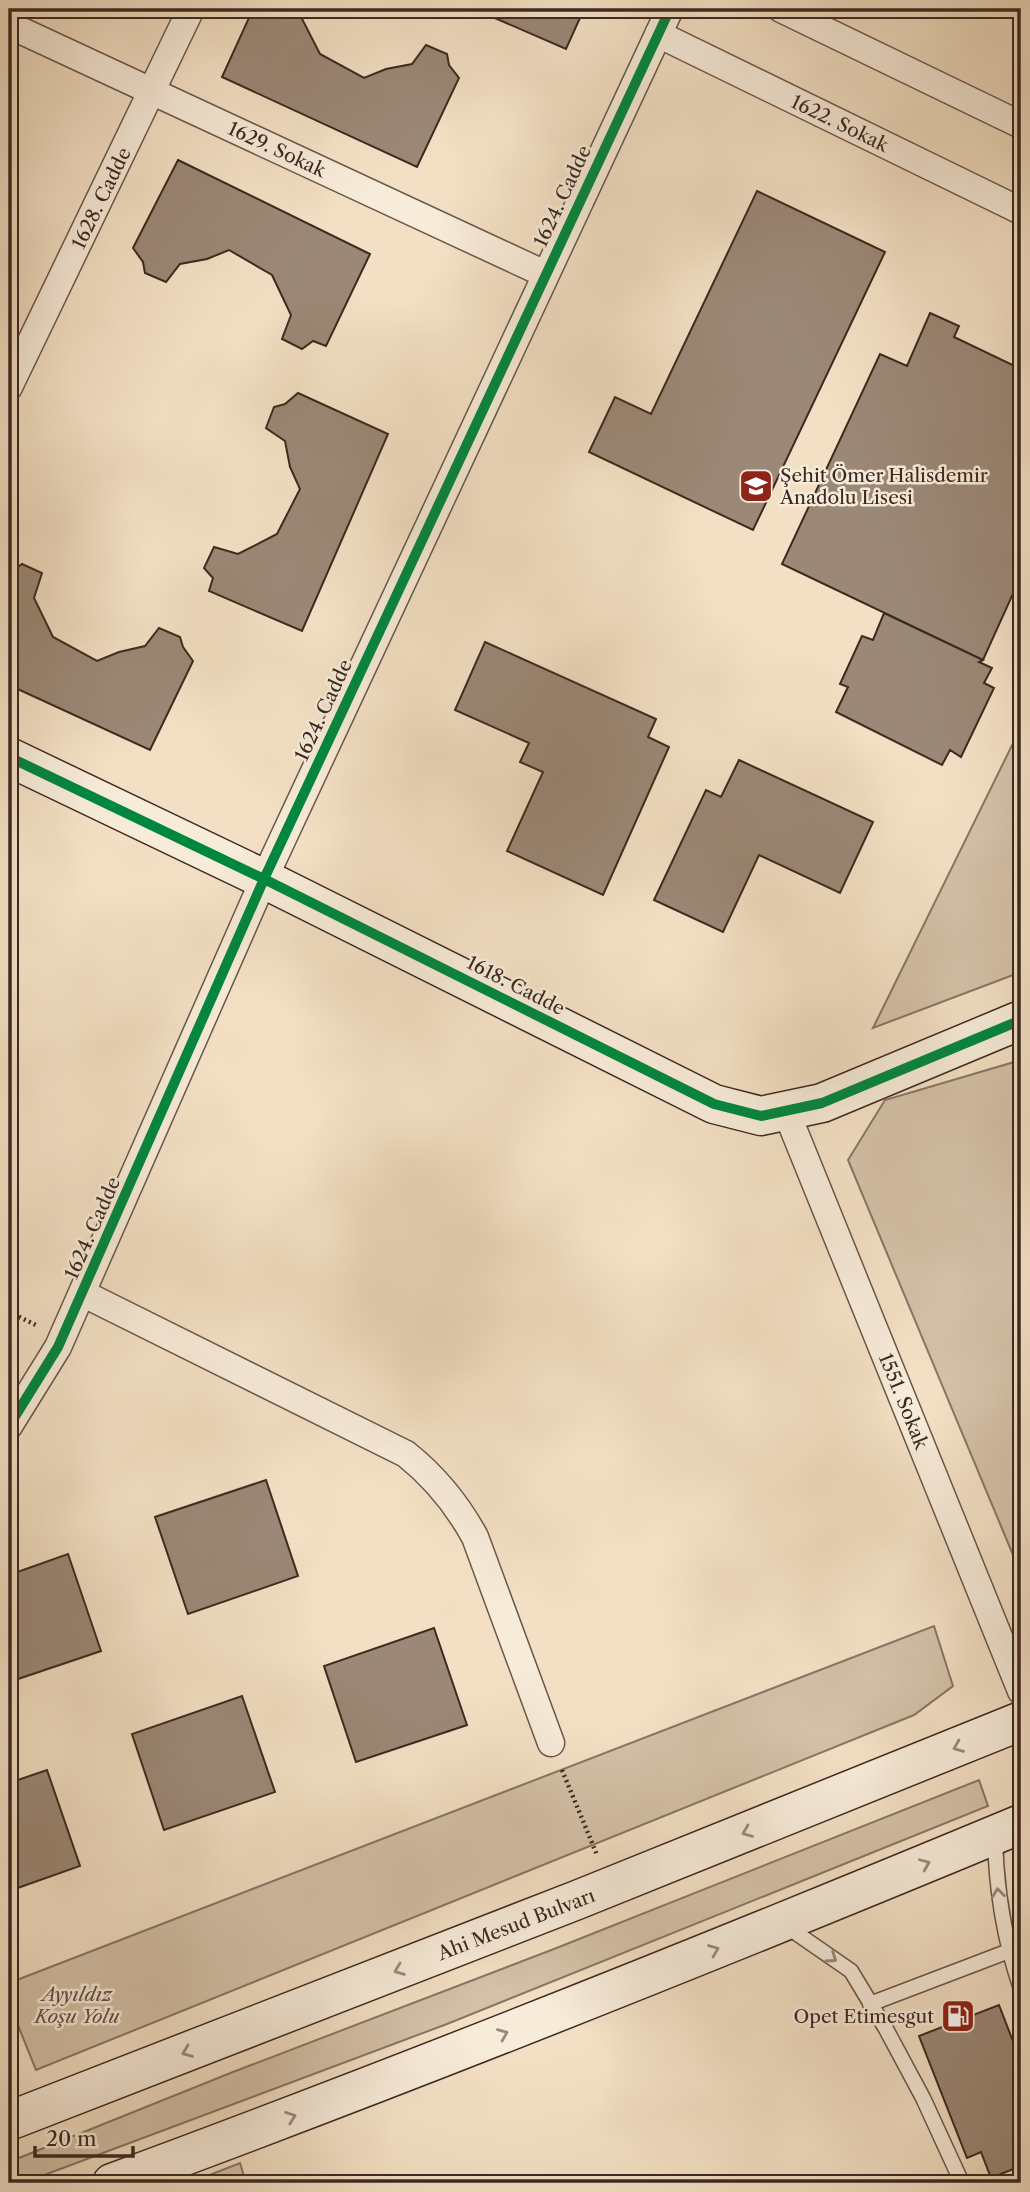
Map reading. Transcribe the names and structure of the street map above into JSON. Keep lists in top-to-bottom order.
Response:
{
  "streets": {
    "main road": ["1618. Cadde", "Ahi Mesud Bulvarı"],
    "street": [
      "1622. Sokak",
      "1629. Sokak",
      "1624. Cadde",
      "1628. Cadde",
      "1551. Sokak"
    ]
  },
  "crossings": [
    ["1622. Sokak", "1624. Cadde"],
    ["1629. Sokak", "1624. Cadde"],
    ["1629. Sokak", "1628. Cadde"],
    ["1624. Cadde", "1618. Cadde"],
    ["1618. Cadde", "1551. Sokak"]
  ],
  "parks": ["Ayyıldız Koşu Yolu"],
  "places": {
    "school or university": ["Şehit Ömer Halisdemir Anadolu Lisesi"],
    "fuel station": ["Opet Etimesgut"]
  },
  "scale_bar": "20 m"
}
